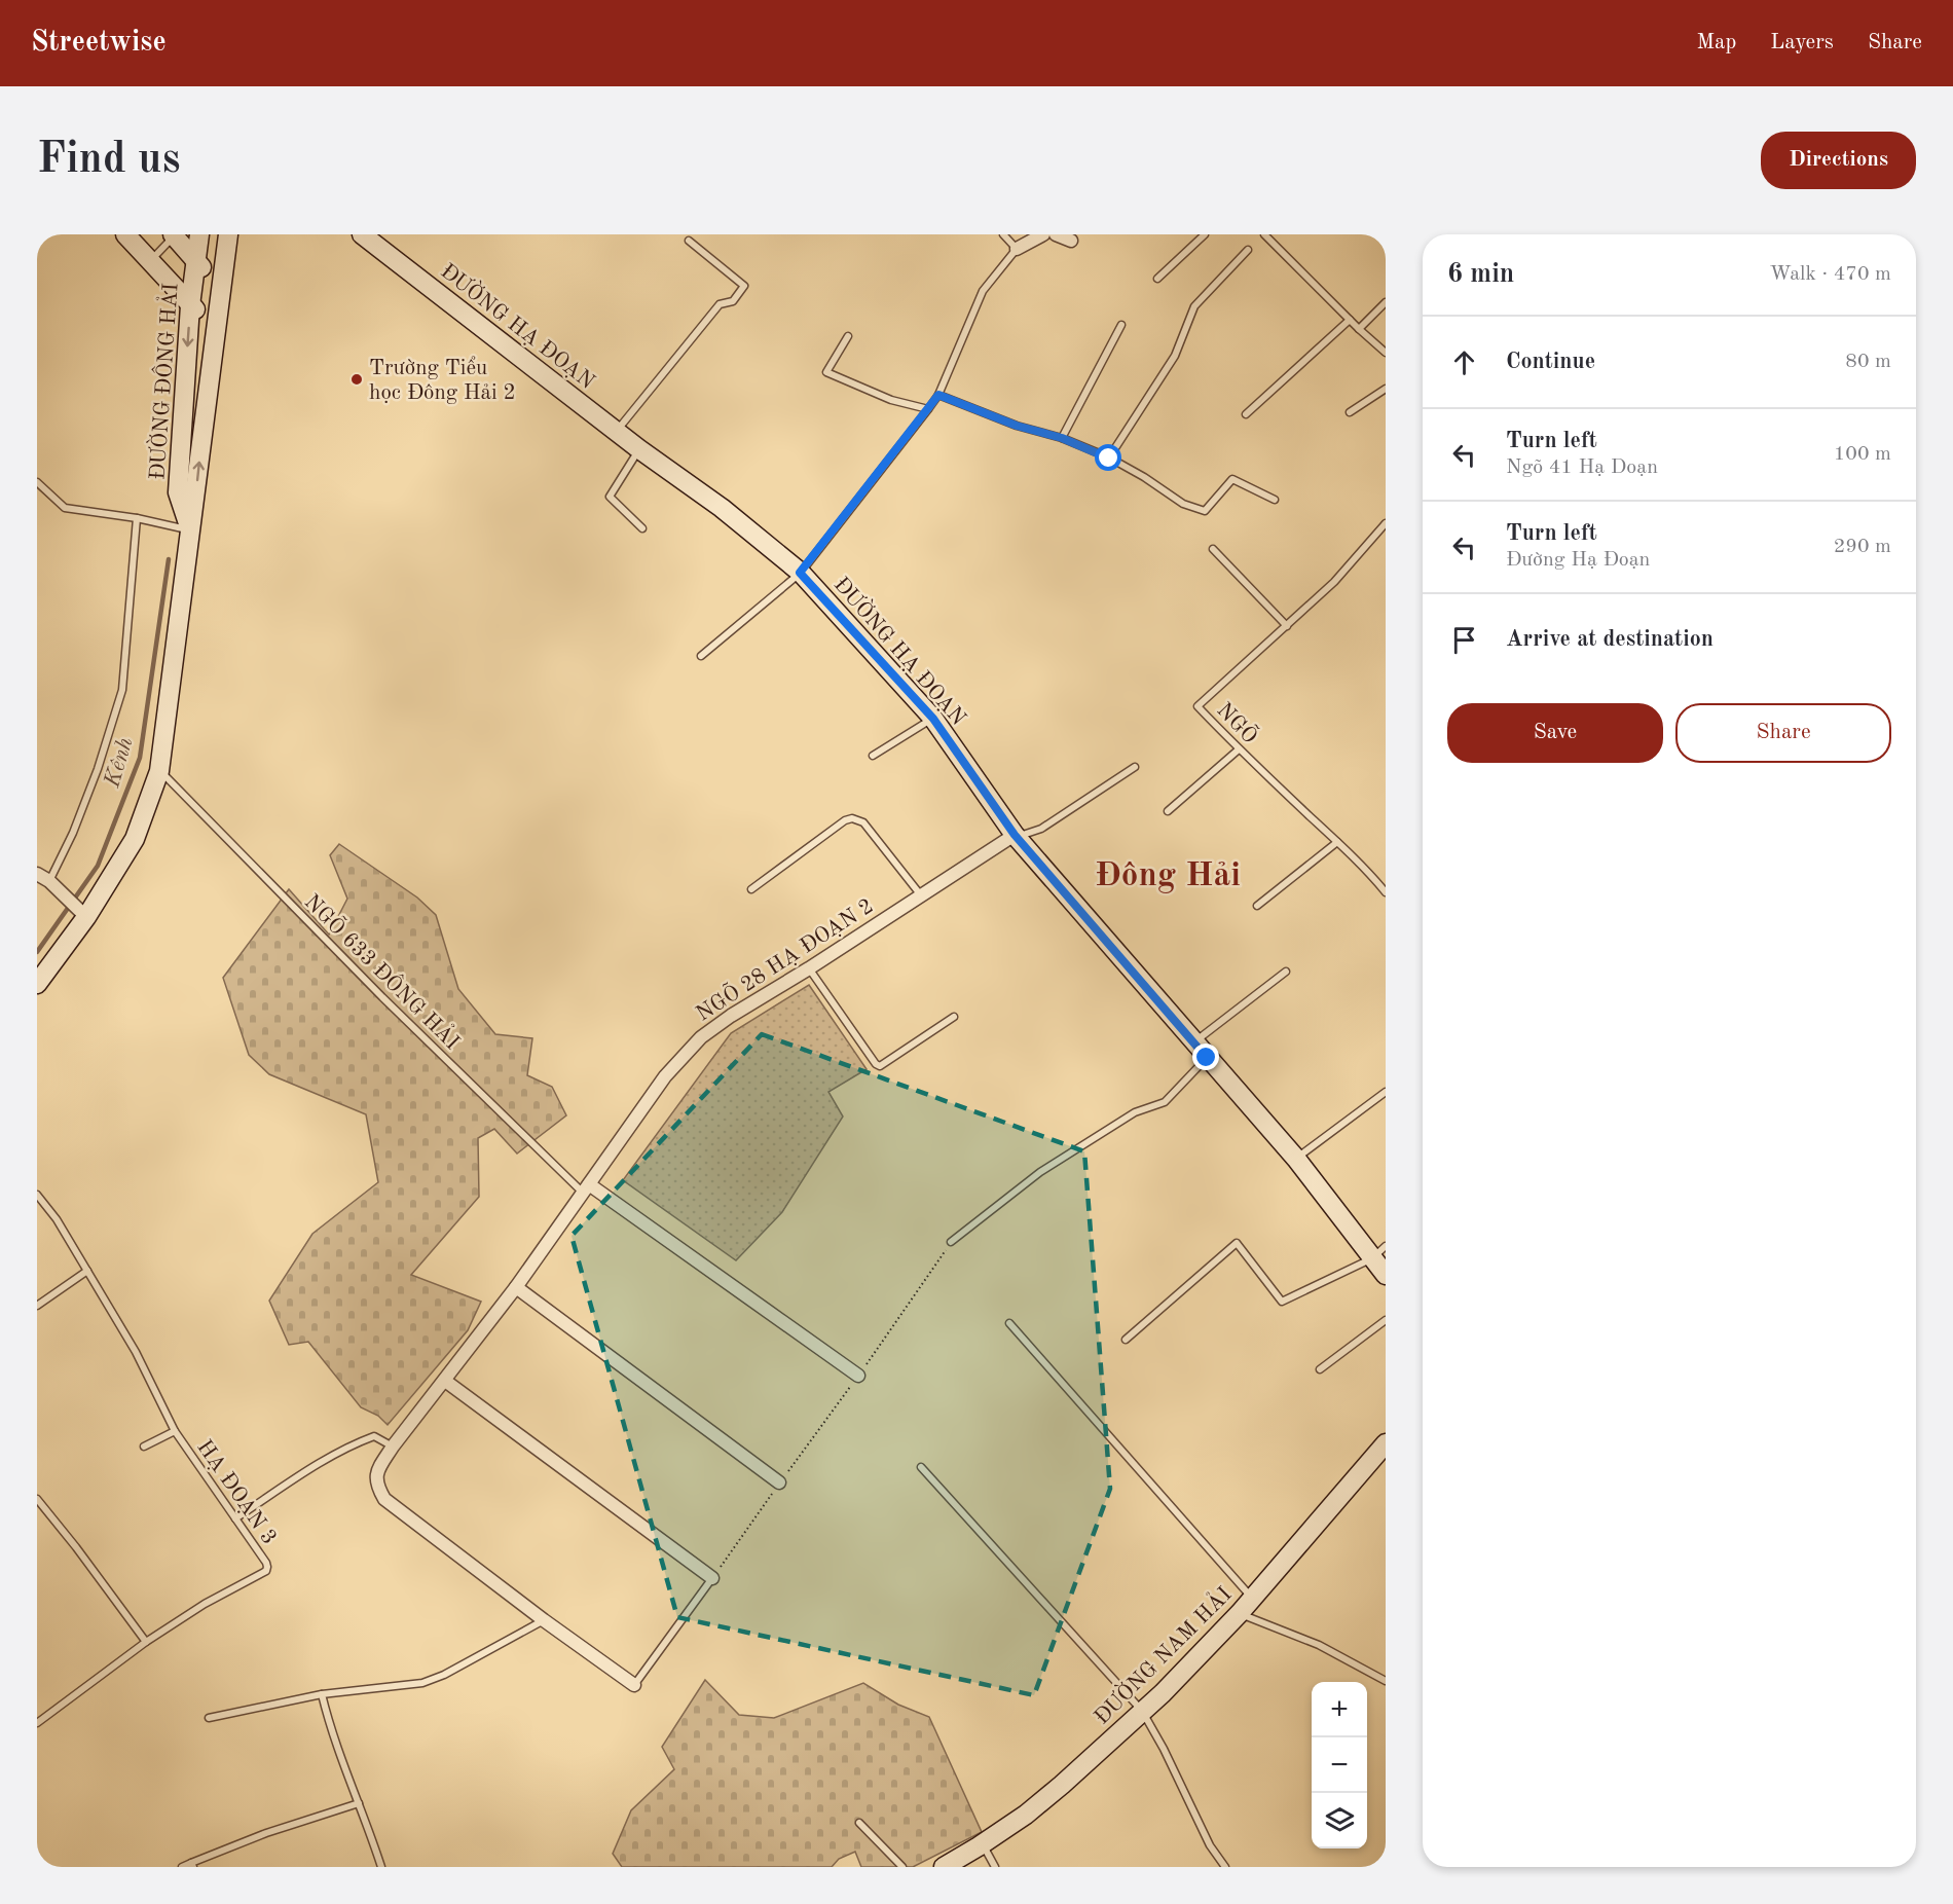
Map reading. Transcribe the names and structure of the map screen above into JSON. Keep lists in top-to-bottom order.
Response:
{
  "streets": {
    "main road": ["ĐƯỜNG HẠ ĐOẠN", "ĐƯỜNG ĐÔNG HẢI", "ĐƯỜNG NAM HẢI"],
    "street": ["NGÕ 28 HẠ ĐOẠN 2"],
    "lane": ["NGÕ", "NGÕ 633 ĐÔNG HẢI", "HẠ ĐOẠN 3"]
  },
  "crossings": [
    ["ĐƯỜNG HẠ ĐOẠN", "NGÕ 28 HẠ ĐOẠN 2"],
    ["ĐƯỜNG ĐÔNG HẢI", "NGÕ 633 ĐÔNG HẢI"],
    ["NGÕ 28 HẠ ĐOẠN 2", "NGÕ 633 ĐÔNG HẢI"]
  ],
  "districts": ["Đông Hải"],
  "water": ["Kênh"],
  "places": ["Trường Tiểu học Đông Hải 2"],
  "page": {
    "header": "Streetwise",
    "nav": ["Map", "Layers", "Share"],
    "buttons": [
      "Directions",
      ["Save", "Share"]
    ],
    "title": "Find us",
    "heading": ["6 min", "Walk · 470 m"],
    "list": [
      ["Continue", "80 m"],
      ["Turn left", "Ngõ 41 Hạ Doạn", "100 m"],
      ["Turn left", "Đường Hạ Đoạn", "290 m"],
      "Arrive at destination"
    ],
    "map_buttons": ["+", "−"]
  }
}
